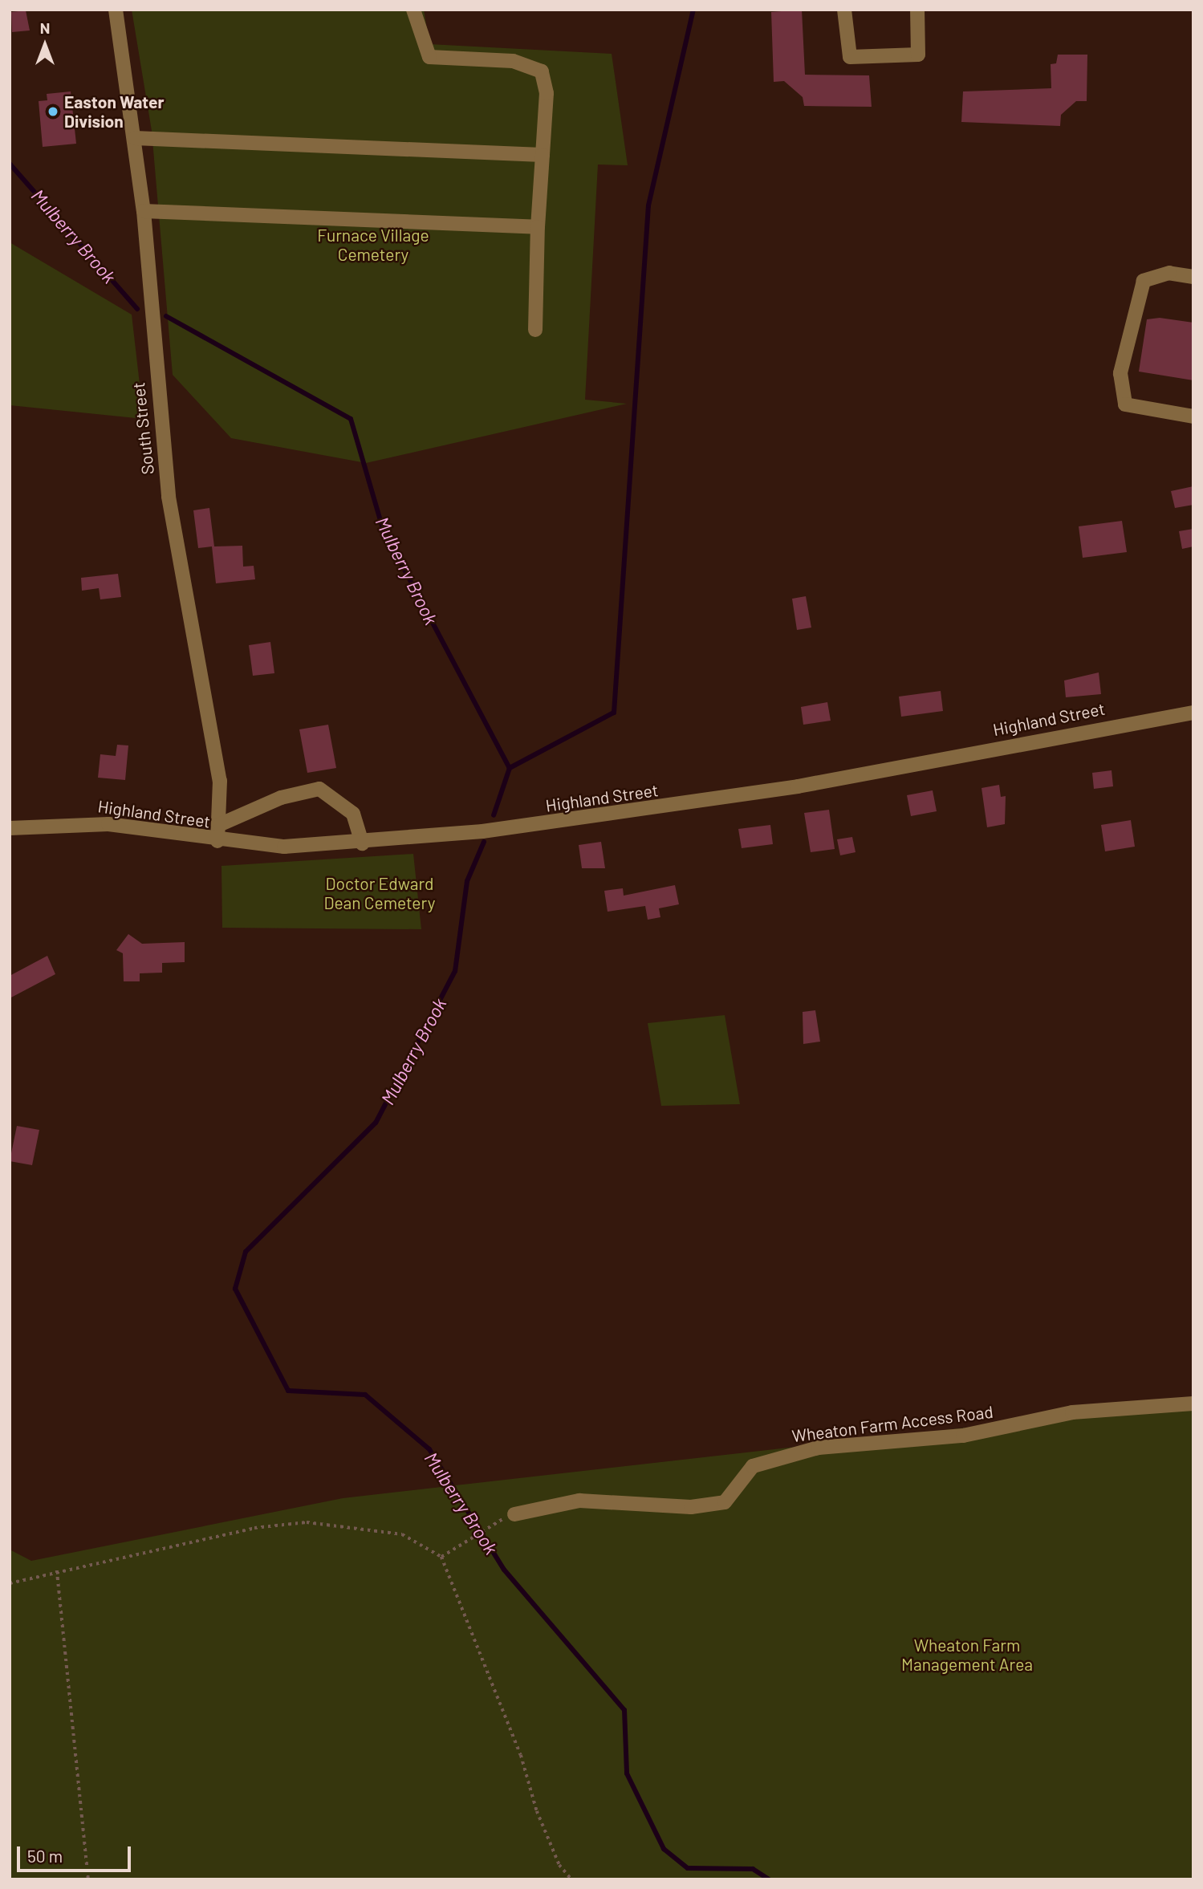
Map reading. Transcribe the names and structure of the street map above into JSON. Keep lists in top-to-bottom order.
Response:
{
  "streets": {
    "street": ["South Street", "Highland Street", "Wheaton Farm Access Road"]
  },
  "crossings": [
    ["South Street", "Highland Street"]
  ],
  "water": ["Mulberry Brook"],
  "parks": ["Furnace Village Cemetery", "Doctor Edward Dean Cemetery", "Wheaton Farm Management Area"],
  "places": ["Easton Water Division"],
  "scale_bar": "50 m",
  "north": "top"
}
